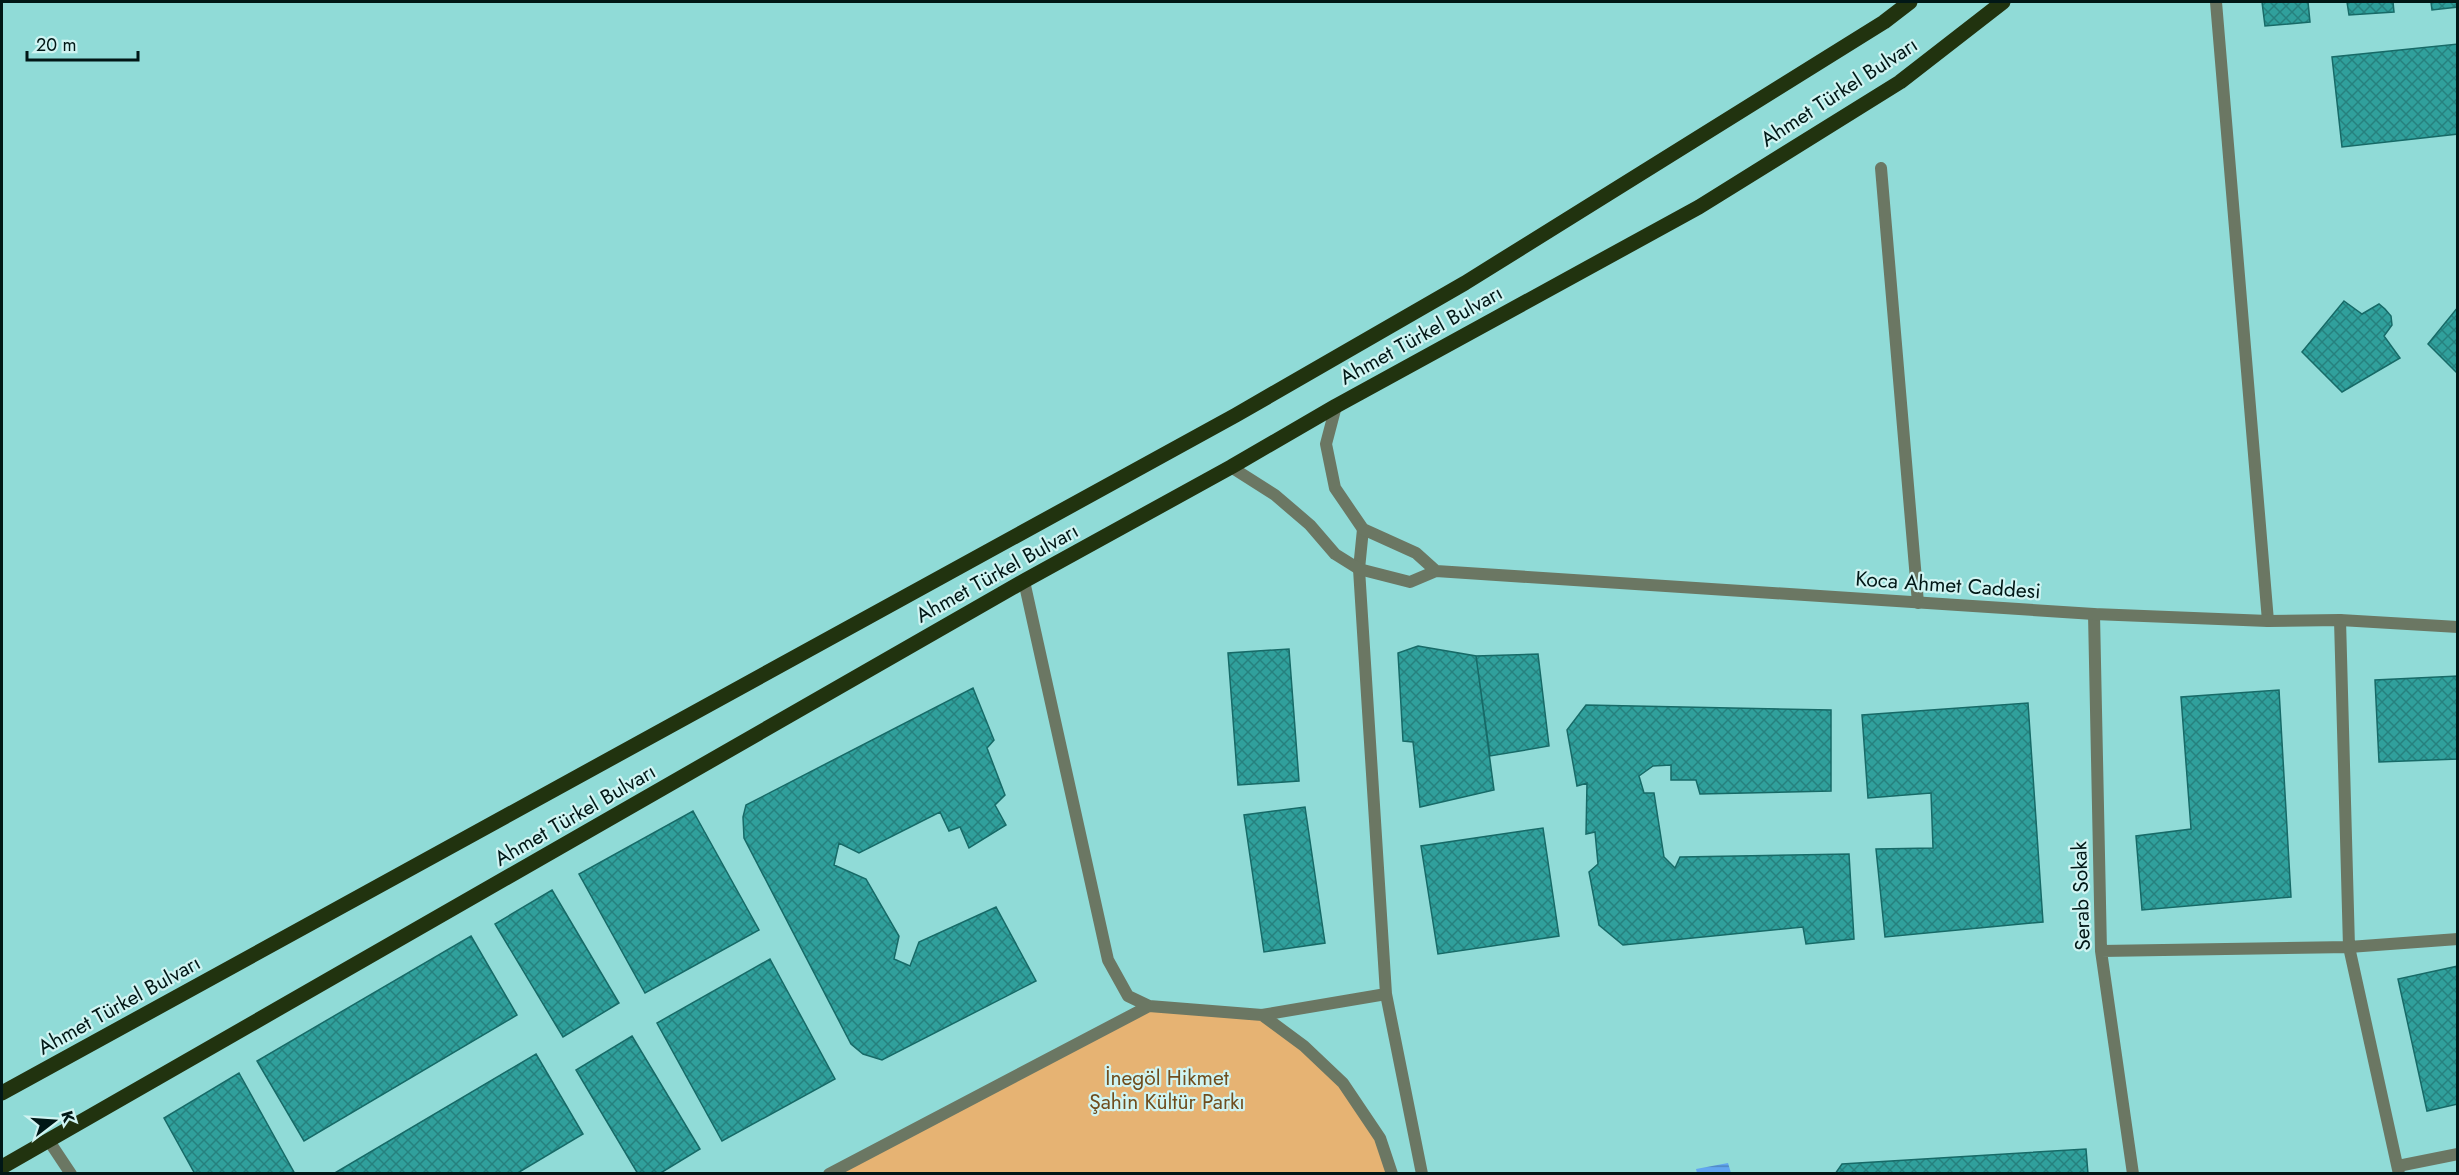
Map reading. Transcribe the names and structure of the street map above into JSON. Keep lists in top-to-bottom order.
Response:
{
  "streets": {
    "main road": ["Ahmet Türkel Bulvarı"],
    "street": ["Koca Ahmet Caddesi", "Serab Sokak"]
  },
  "crossings": [
    ["Koca Ahmet Caddesi", "Serab Sokak"]
  ],
  "parks": ["İnegöl Hikmet Şahin Kültür Parkı"],
  "scale_bar": "20 m",
  "north": "right"
}
